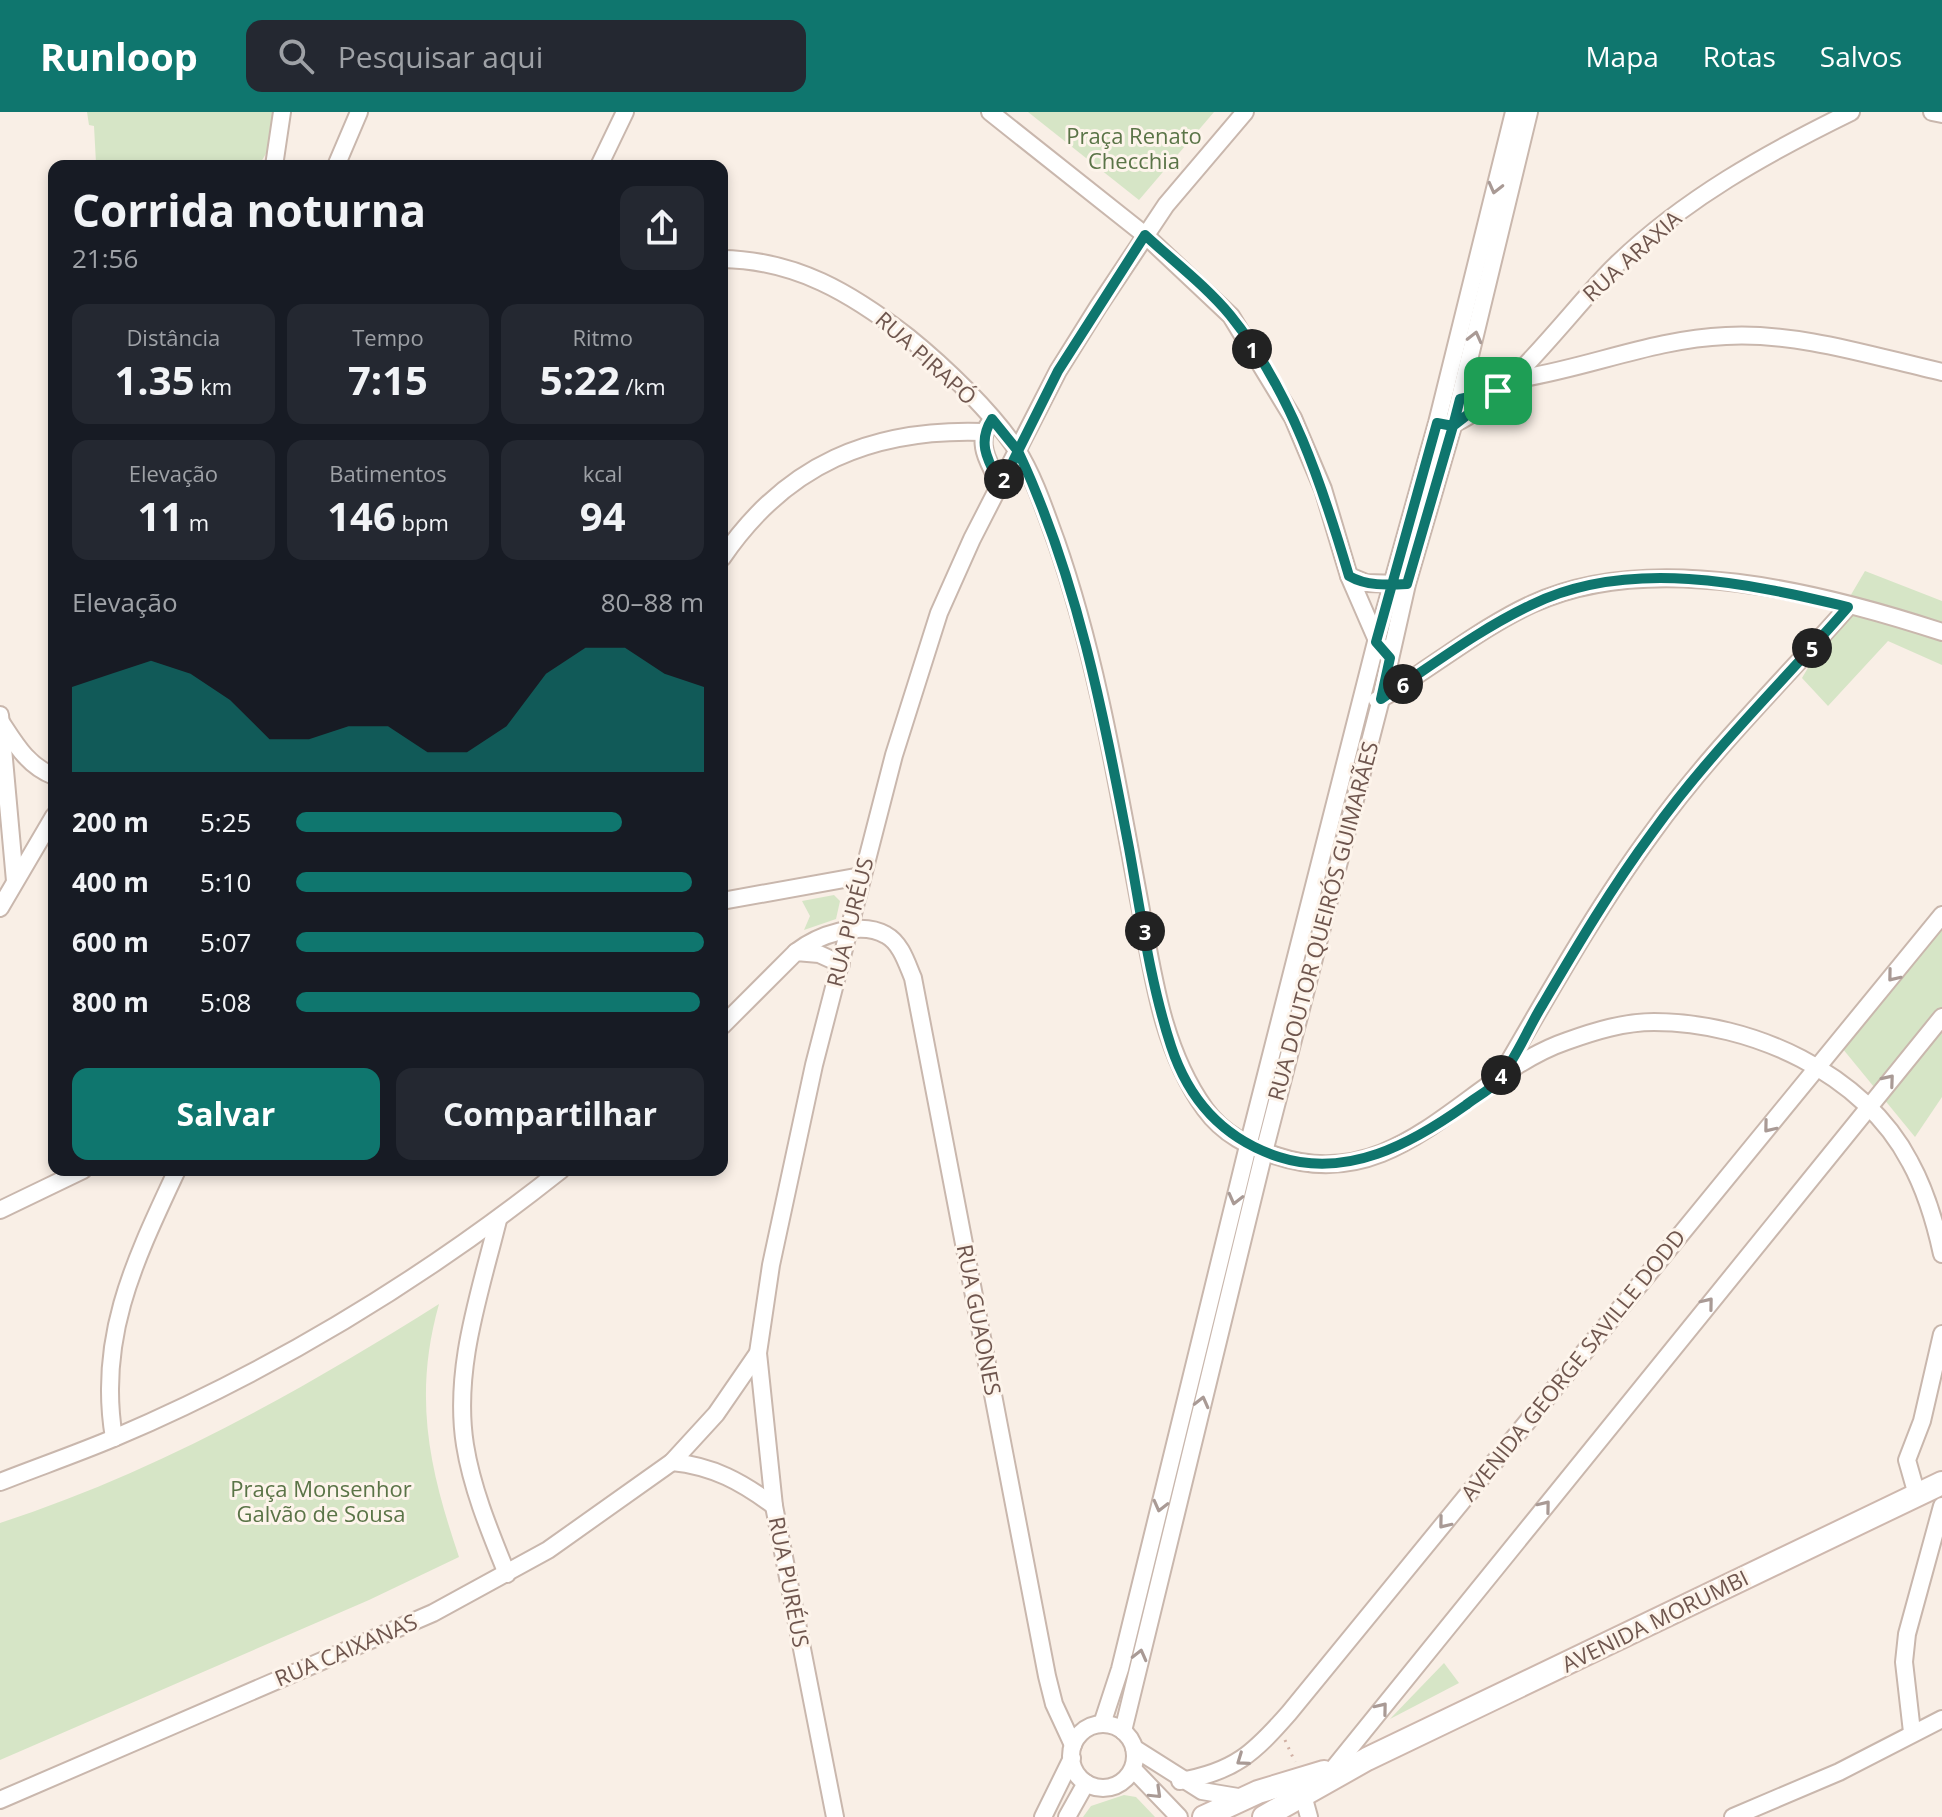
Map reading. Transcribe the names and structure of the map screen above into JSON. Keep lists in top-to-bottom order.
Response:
{
  "streets": {
    "main road": ["AVENIDA MORUMBI"],
    "street": [
      "RUA ARAXIA",
      "RUA PIRAPÓ",
      "RUA DOUTOR QUEIRÓS GUIMARÃES",
      "RUA PURÉUS",
      "RUA GUAONES",
      "AVENIDA GEORGE SAVILLE DODD",
      "RUA CAIXANAS"
    ]
  },
  "crossings": [
    ["RUA ARAXIA", "RUA DOUTOR QUEIRÓS GUIMARÃES"],
    ["RUA PIRAPÓ", "RUA DOUTOR QUEIRÓS GUIMARÃES"],
    ["RUA PIRAPÓ", "RUA PURÉUS"],
    ["RUA DOUTOR QUEIRÓS GUIMARÃES", "RUA GUAONES"],
    ["RUA PURÉUS", "RUA GUAONES"],
    ["RUA PURÉUS", "RUA CAIXANAS"]
  ],
  "parks": ["Praça Renato Checchia", "Praça Monsenhor Galvão de Sousa"],
  "page": {
    "header": "Runloop",
    "search": "Pesquisar aqui",
    "nav": ["Mapa", "Rotas", "Salvos"],
    "heading": ["Corrida noturna", "21:56"],
    "stats": [
      ["Distância", "1.35 km"],
      ["Tempo", "7:15"],
      ["Ritmo", "5:22 /km"],
      ["Elevação", "11 m"],
      ["Batimentos", "146 bpm"],
      ["kcal", "94"]
    ],
    "pins": [
      "1",
      "2",
      "5",
      "6",
      "3",
      "4"
    ],
    "chart": ["Elevação", "80–88 m"],
    "list": [
      {
        "name": "200 m",
        "note": "5:25"
      },
      {
        "name": "400 m",
        "note": "5:10"
      },
      {
        "name": "600 m",
        "note": "5:07"
      },
      {
        "name": "800 m",
        "note": "5:08"
      }
    ],
    "buttons": ["Salvar", "Compartilhar"]
  }
}
